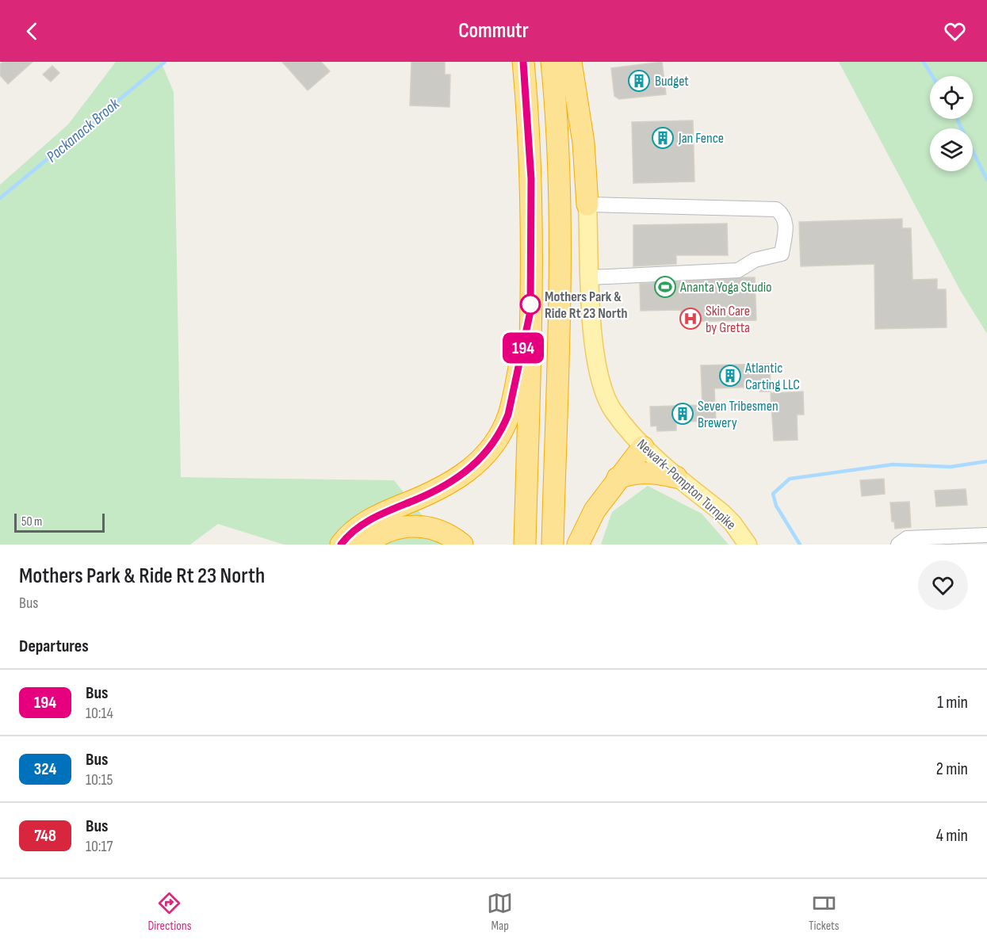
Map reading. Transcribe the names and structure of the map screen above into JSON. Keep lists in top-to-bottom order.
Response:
{
  "streets": {
    "main road": ["Newark-Pompton Turnpike"]
  },
  "water": ["Packanack Brook"],
  "places": {
    "building": [
      "Budget",
      "Jan Fence",
      "Atlantic Carting LLC",
      "Seven Tribesmen Brewery"
    ],
    "sports": ["Ananta Yoga Studio"],
    "other": ["Mothers Park & Ride Rt 23 North"],
    "hospital": ["Skin Care by Gretta"]
  },
  "lines": ["bus line 194"],
  "scale_bar": "50 m",
  "page": {
    "header": "Commutr",
    "on_map": "194",
    "scale": "50 m",
    "heading": [
      ["Mothers Park & Ride Rt 23 North", "Bus"],
      "Departures"
    ],
    "list": [
      {
        "mark": "194",
        "name": "Bus",
        "note": "10:14",
        "value": "1 min"
      },
      {
        "mark": "324",
        "name": "Bus",
        "note": "10:15",
        "value": "2 min"
      },
      {
        "mark": "748",
        "name": "Bus",
        "note": "10:17",
        "value": "4 min"
      }
    ],
    "tabs": ["Directions", "Map", "Tickets"]
  }
}
